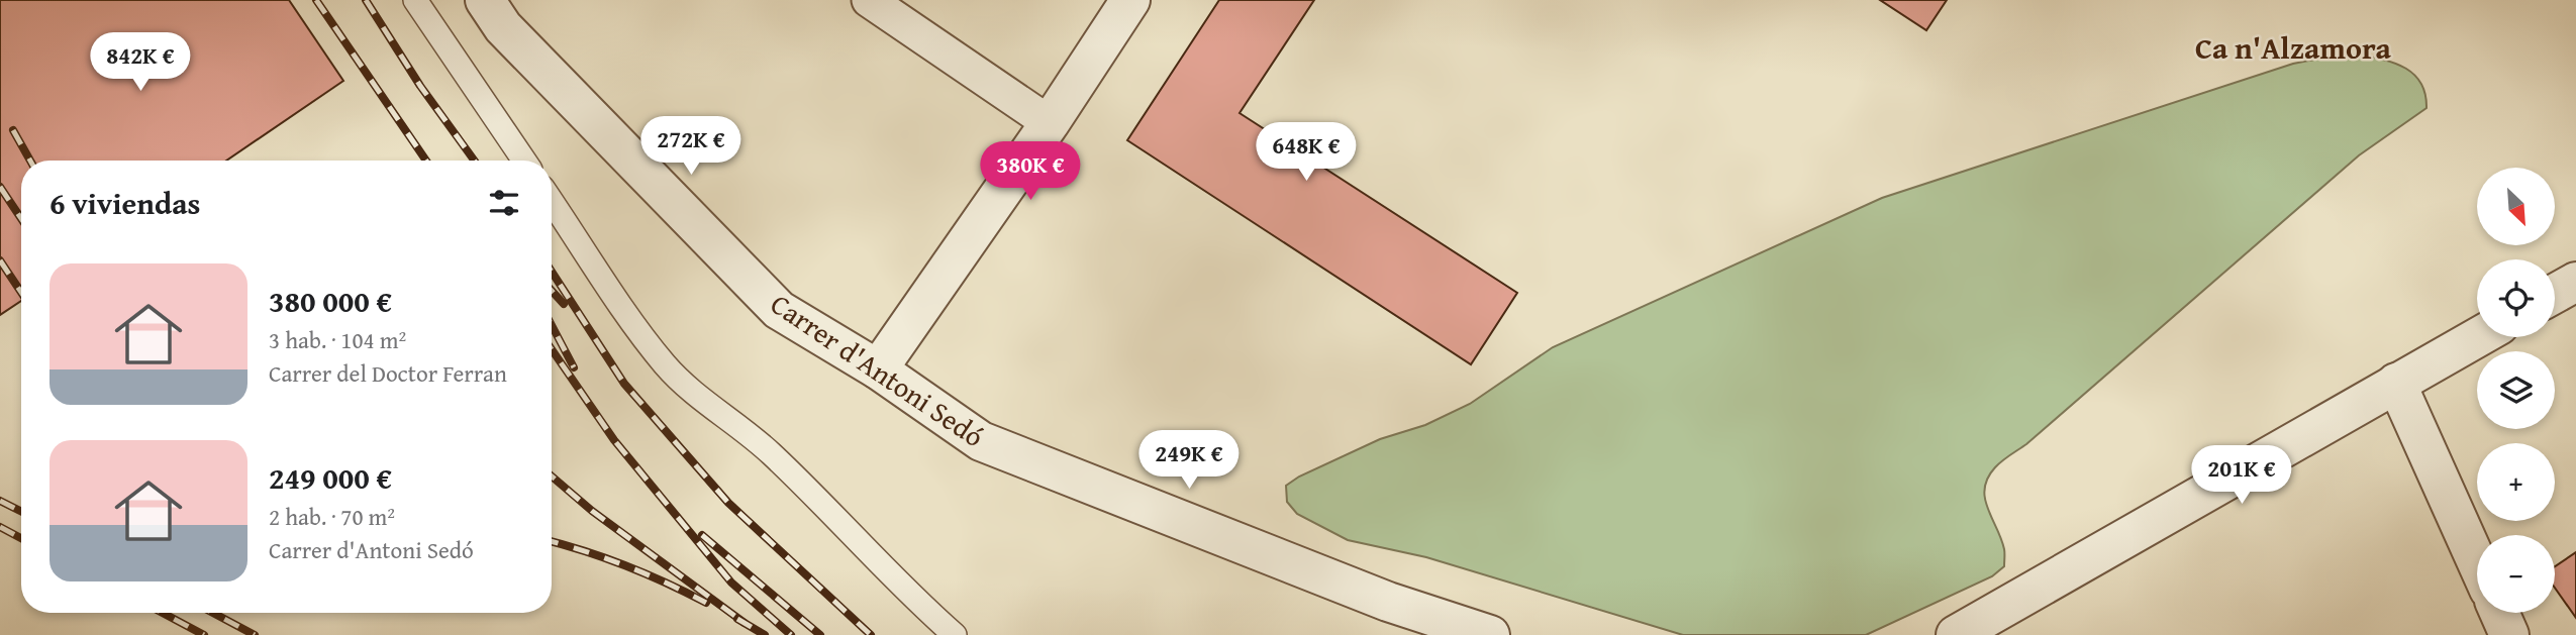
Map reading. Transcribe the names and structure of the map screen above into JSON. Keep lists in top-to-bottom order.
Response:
{
  "streets": {
    "street": ["Carrer d'Antoni Sedó"]
  },
  "districts": ["Ca n'Alzamora"],
  "north": "bottom right",
  "page": {
    "price": [
      "842K €",
      "272K €",
      "648K €",
      "380K €",
      "249K €",
      "201K €"
    ],
    "heading": "6 viviendas",
    "map_buttons": ["+", "−"],
    "list": [
      {
        "name": "380 000 €",
        "note": "3 hab. · 104 m² · Carrer del Doctor Ferran"
      },
      {
        "name": "249 000 €",
        "note": "2 hab. · 70 m² · Carrer d'Antoni Sedó"
      }
    ]
  }
}
